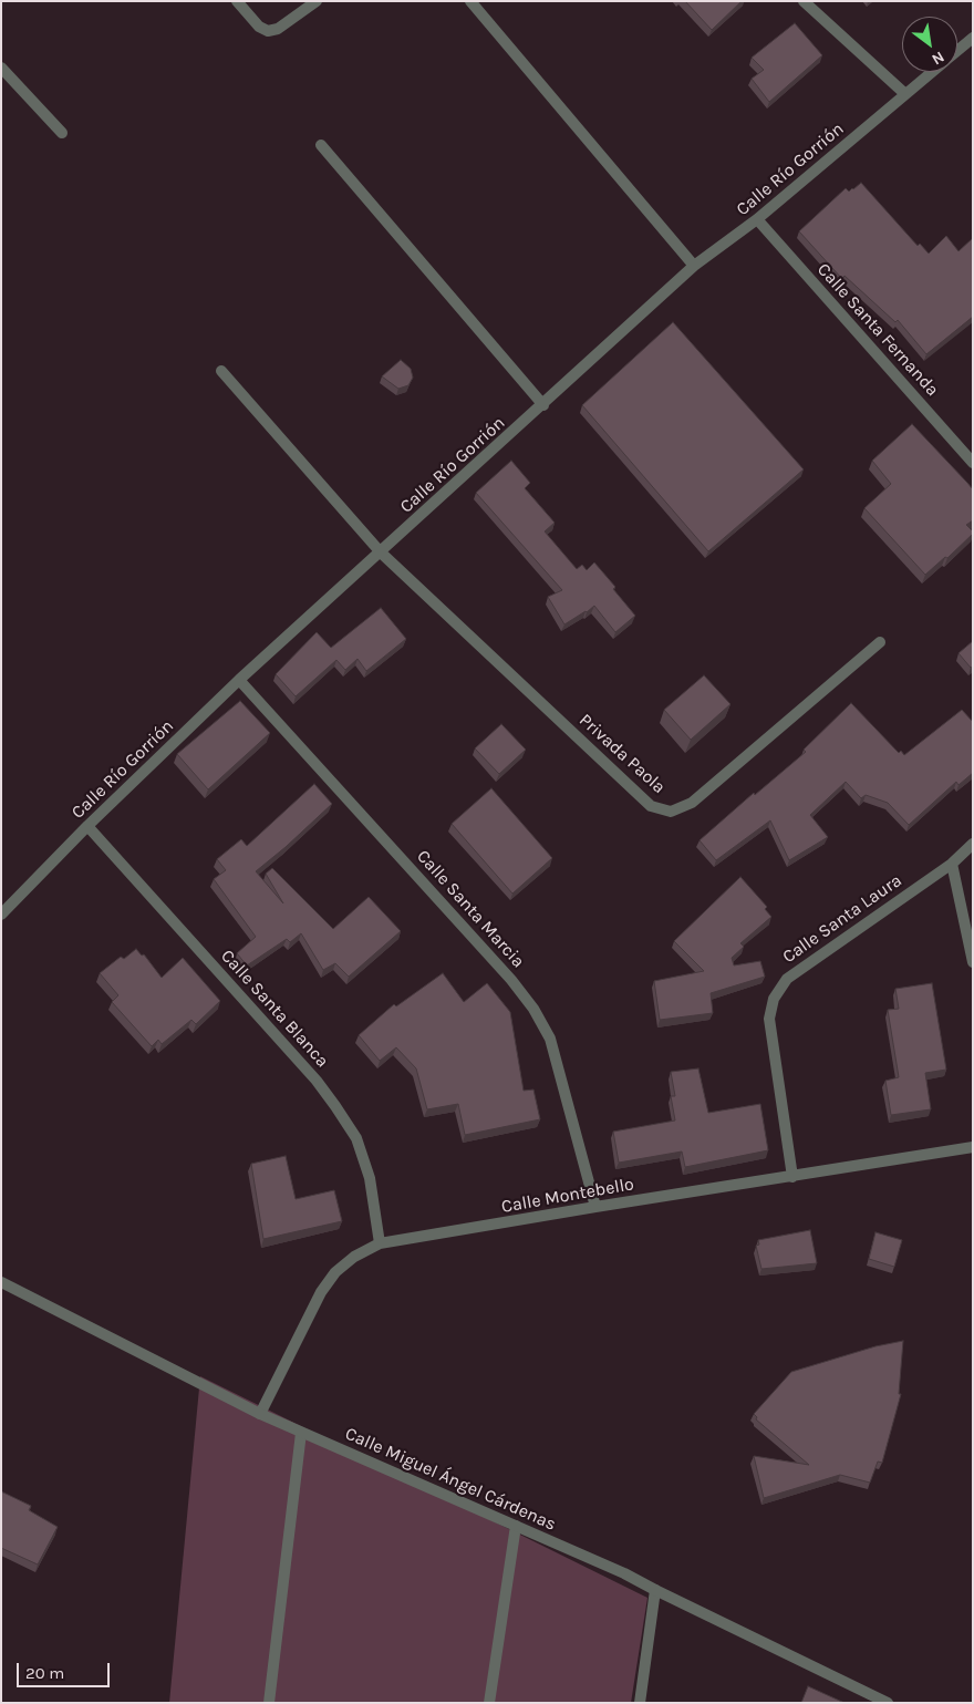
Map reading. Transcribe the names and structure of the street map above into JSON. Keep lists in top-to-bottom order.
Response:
{
  "streets": {
    "street": [
      "Calle Río Gorrión",
      "Calle Santa Fernanda",
      "Privada Paola",
      "Calle Santa Marcia",
      "Calle Santa Laura",
      "Calle Santa Blanca",
      "Calle Montebello",
      "Calle Miguel Ángel Cárdenas"
    ]
  },
  "crossings": [
    ["Calle Río Gorrión", "Calle Santa Fernanda"],
    ["Calle Río Gorrión", "Privada Paola"],
    ["Calle Río Gorrión", "Calle Santa Marcia"],
    ["Calle Río Gorrión", "Calle Santa Blanca"],
    ["Calle Santa Marcia", "Calle Montebello"],
    ["Calle Santa Laura", "Calle Montebello"],
    ["Calle Santa Blanca", "Calle Montebello"],
    ["Calle Montebello", "Calle Miguel Ángel Cárdenas"]
  ],
  "scale_bar": "20 m",
  "north": "bottom right"
}
